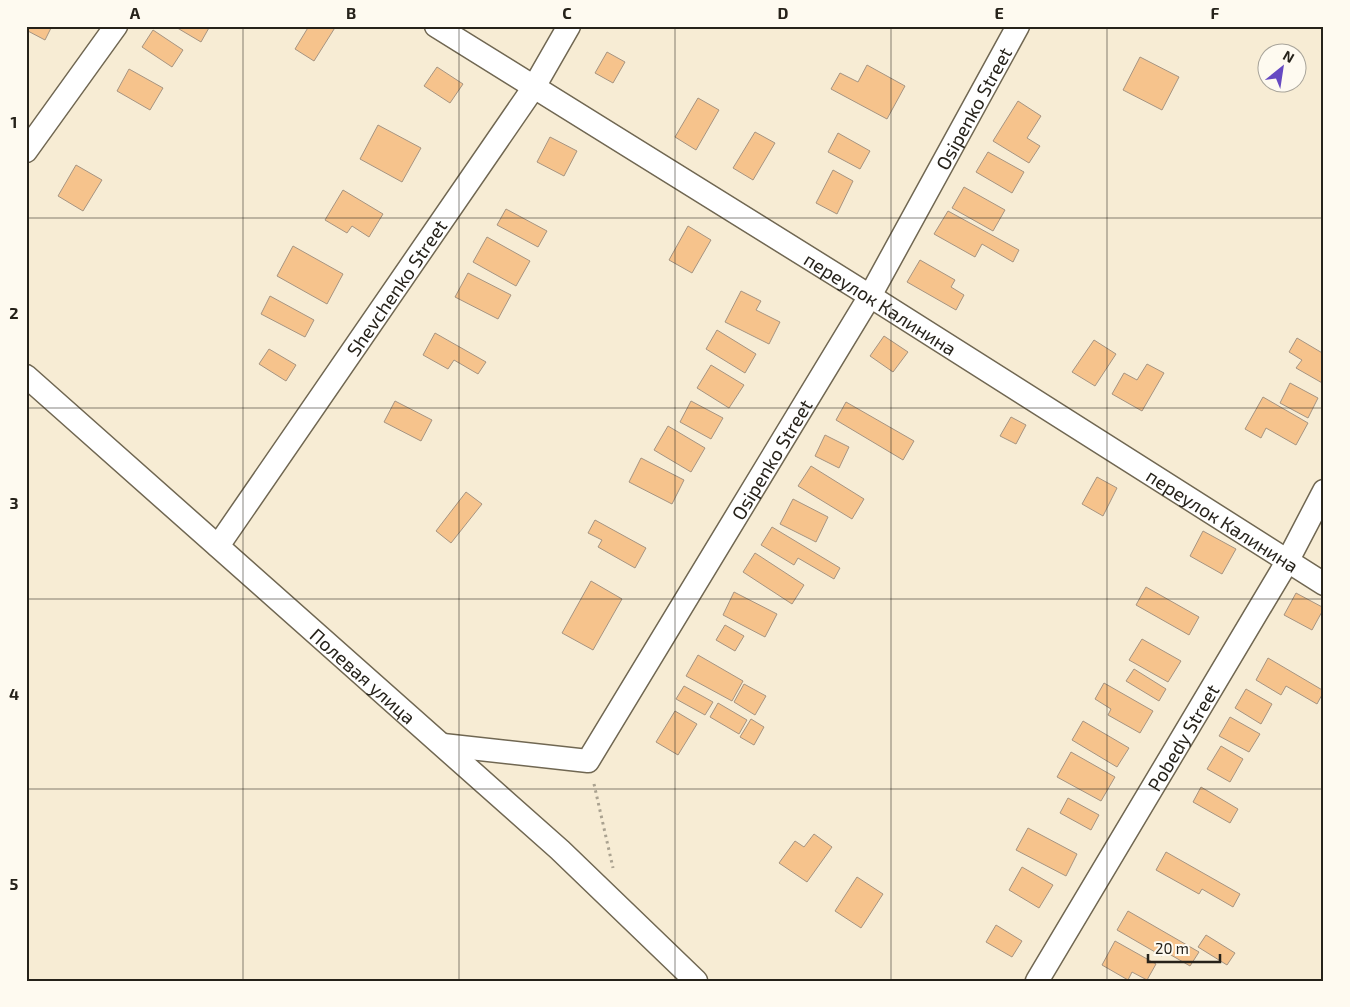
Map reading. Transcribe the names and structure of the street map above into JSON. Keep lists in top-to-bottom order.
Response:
{
  "streets": {
    "street": [
      "Osipenko Street",
      "Shevchenko Street",
      "переулок Калинина",
      "Полевая улица",
      "Pobedy Street"
    ]
  },
  "crossings": [
    ["Osipenko Street", "переулок Калинина"],
    ["Shevchenko Street", "переулок Калинина"],
    ["Shevchenko Street", "Полевая улица"],
    ["переулок Калинина", "Pobedy Street"]
  ],
  "scale_bar": "20 m",
  "north": "top right",
  "grid": {
    "columns": [
      "A",
      "B",
      "C",
      "D",
      "E",
      "F"
    ],
    "rows": [
      "1",
      "2",
      "3",
      "4",
      "5"
    ]
  }
}
